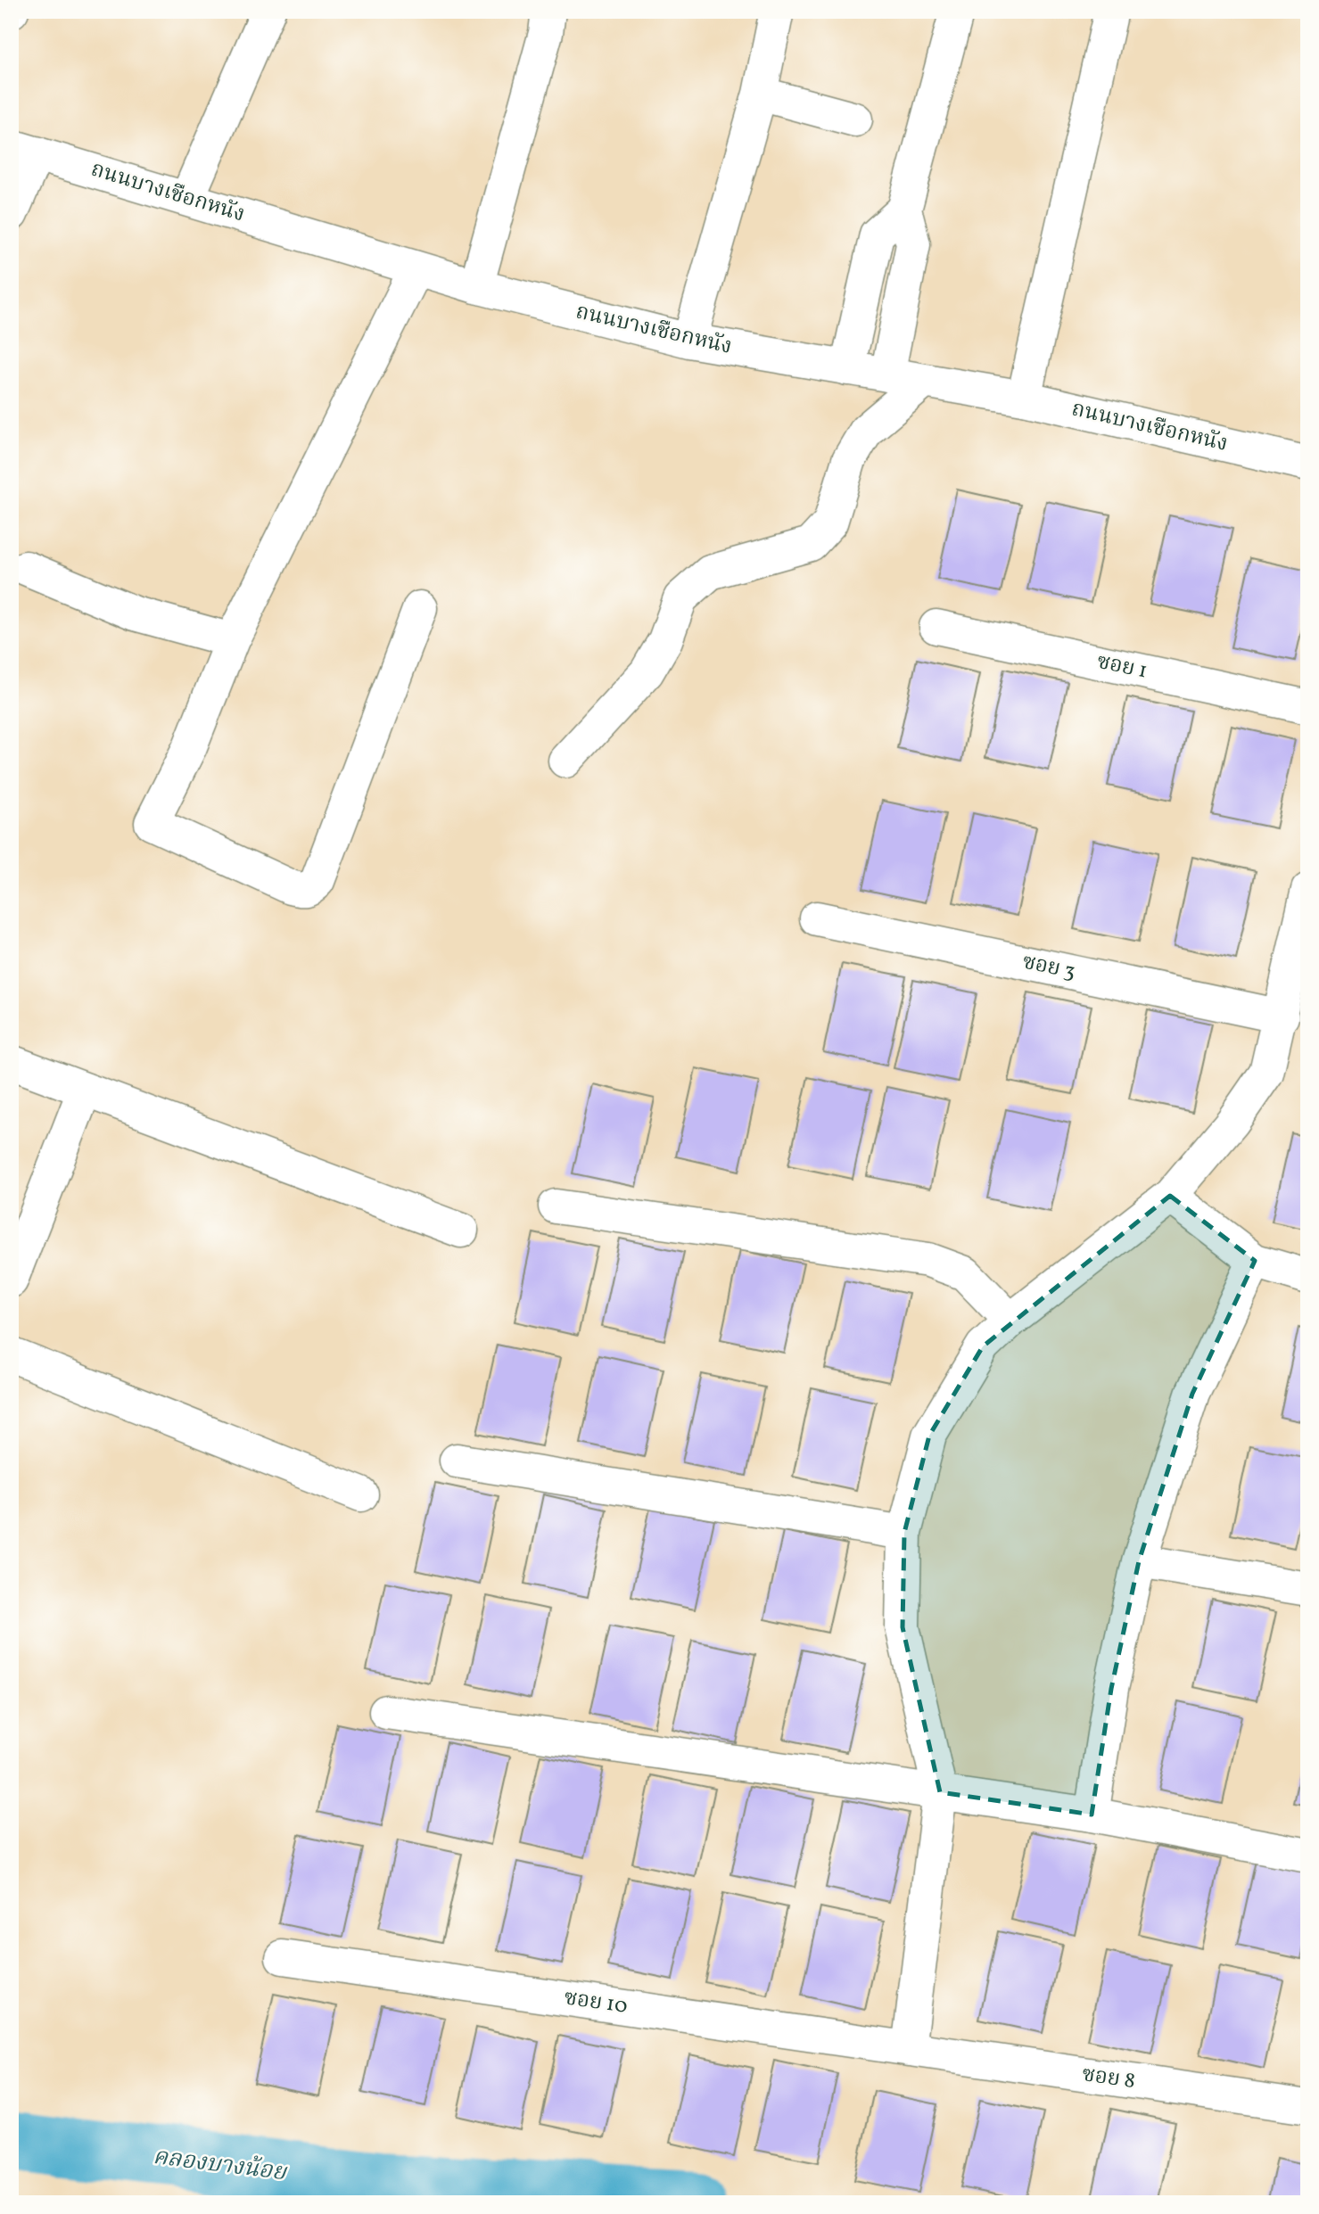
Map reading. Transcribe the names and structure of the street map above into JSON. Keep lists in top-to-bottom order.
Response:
{
  "streets": {
    "street": [
      "ถนนบางเชือกหนัง",
      "ซอย 1",
      "ซอย 3",
      "ซอย 10",
      "ซอย 8"
    ]
  },
  "crossings": [
    ["ซอย 10", "ซอย 8"]
  ],
  "water": ["คลองบางน้อย"]
}
